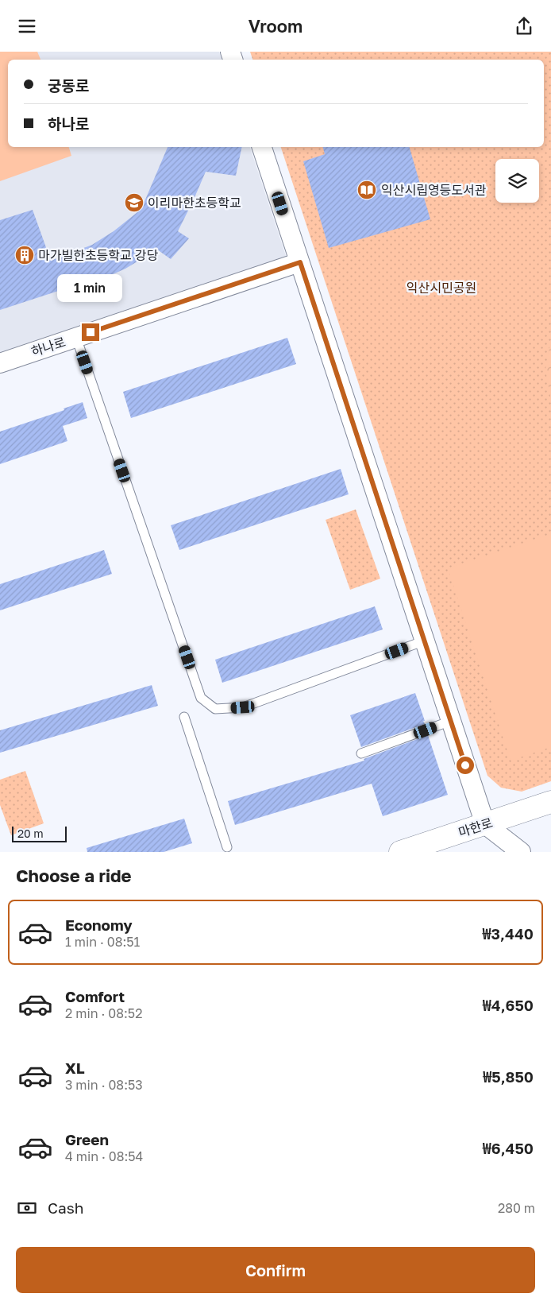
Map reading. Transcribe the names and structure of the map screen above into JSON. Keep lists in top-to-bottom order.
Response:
{
  "streets": {
    "street": ["하나로", "마한로"]
  },
  "parks": ["익산시민공원"],
  "places": {
    "library": ["익산시립영등도서관"],
    "school or university": ["이리마한초등학교"],
    "building": ["마가빌한초등학교 강당"]
  },
  "scale_bar": "20 m",
  "page": {
    "header": "Vroom",
    "banner": ["궁동로", "하나로"],
    "bubble": "1 min",
    "scale": "20 m",
    "heading": "Choose a ride",
    "list": [
      {
        "name": "Economy",
        "note": "1 min · 08:51",
        "value": "₩3,440"
      },
      {
        "name": "Comfort",
        "note": "2 min · 08:52",
        "value": "₩4,650"
      },
      {
        "name": "XL",
        "note": "3 min · 08:53",
        "value": "₩5,850"
      },
      {
        "name": "Green",
        "note": "4 min · 08:54",
        "value": "₩6,450"
      }
    ],
    "pay": ["Cash", "280 m"],
    "buttons": "Confirm"
  }
}
